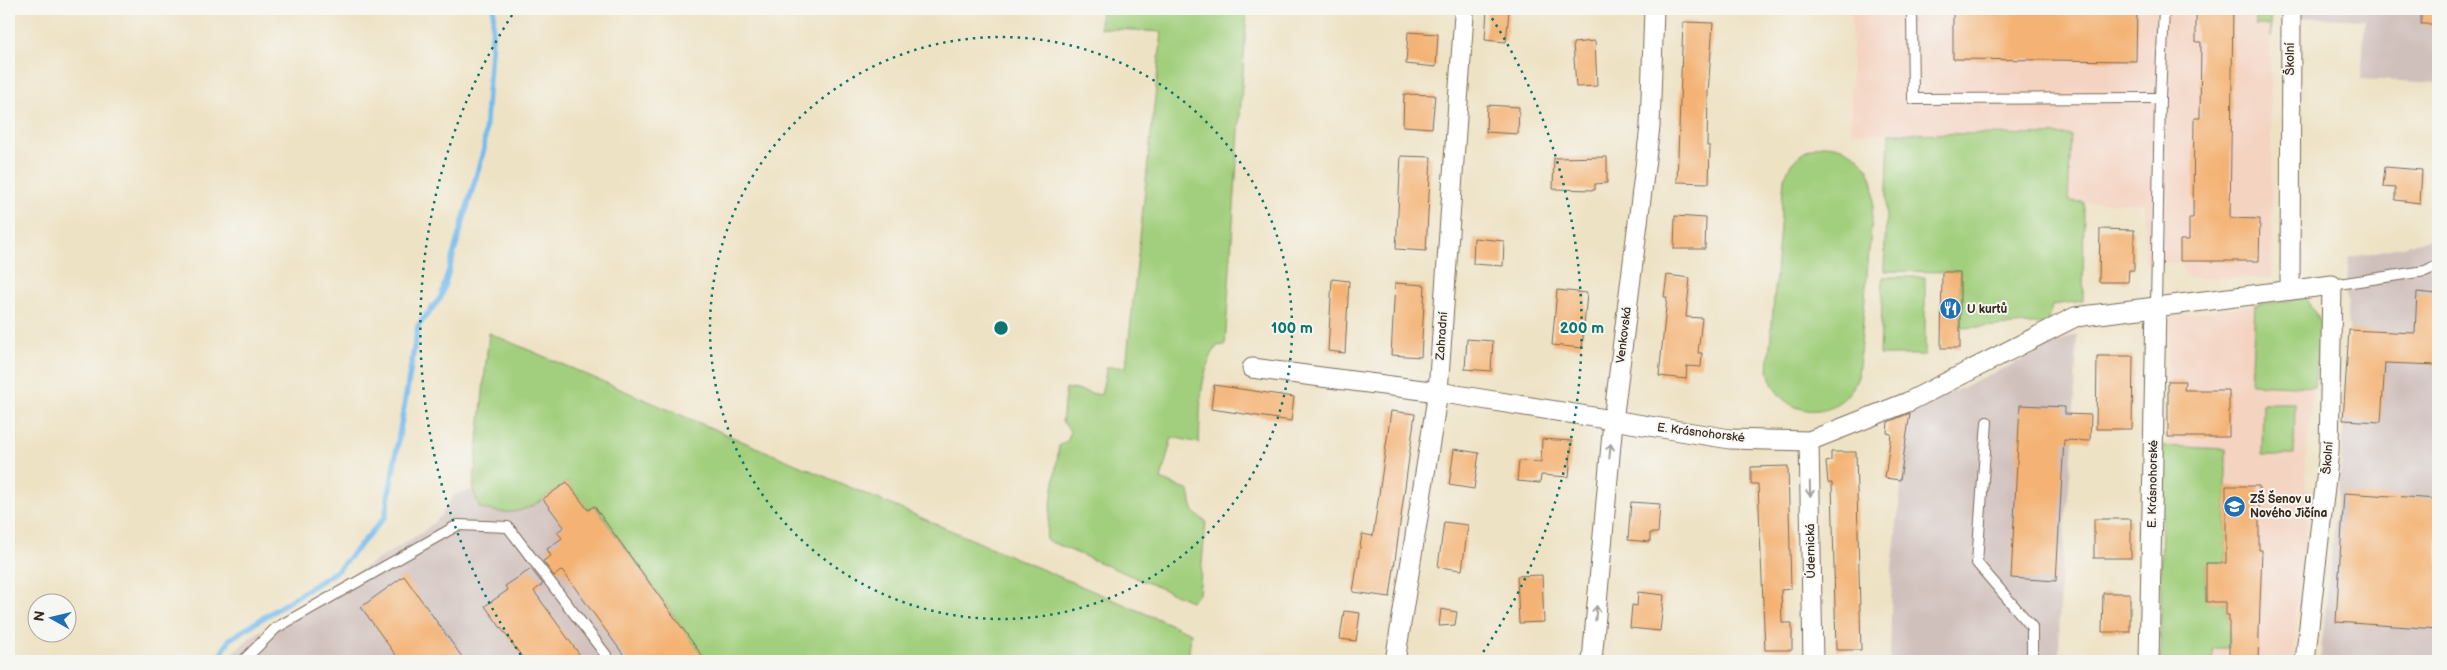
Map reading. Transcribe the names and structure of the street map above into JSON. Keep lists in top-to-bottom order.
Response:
{
  "streets": {
    "street": [
      "Školní",
      "Venkovská",
      "Zahradní",
      "E. Krásnohorské",
      "Údernická"
    ]
  },
  "crossings": [
    ["Školní", "E. Krásnohorské"],
    ["Venkovská", "E. Krásnohorské"],
    ["Zahradní", "E. Krásnohorské"],
    ["E. Krásnohorské", "Údernická"]
  ],
  "one_way": ["Venkovská", "Údernická"],
  "places": {
    "restaurant": ["U kurtů"],
    "school or university": ["ZŠ Šenov u Nového Jičína"]
  },
  "north": "left",
  "rings": ["100 m", "200 m"]
}
